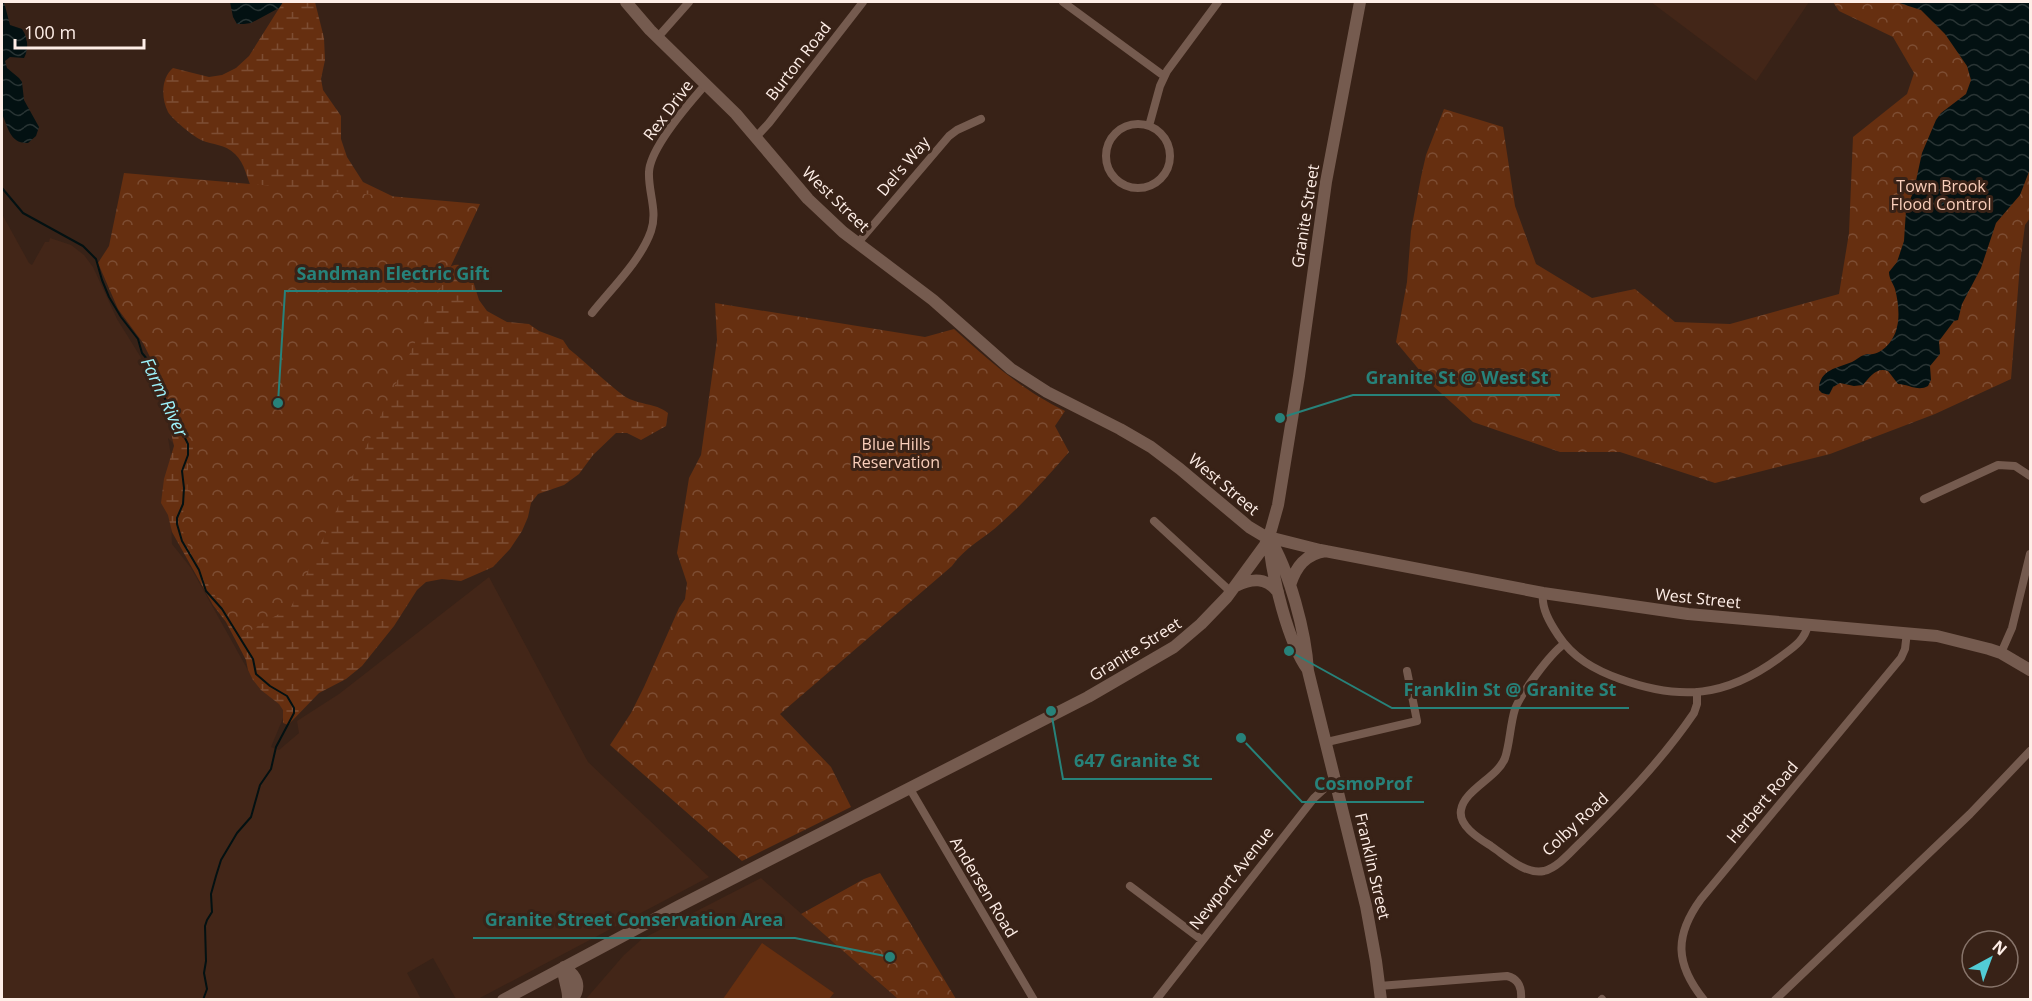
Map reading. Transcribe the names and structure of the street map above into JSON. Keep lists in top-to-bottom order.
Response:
{
  "streets": {
    "main road": ["West Street", "Granite Street", "Franklin Street"],
    "street": [
      "Burton Road",
      "Rex Drive",
      "Del's Way",
      "Herbert Road",
      "Colby Road",
      "Newport Avenue",
      "Andersen Road"
    ]
  },
  "crossings": [
    ["Burton Road", "West Street"],
    ["Rex Drive", "West Street"],
    ["Del's Way", "West Street"],
    ["West Street", "Granite Street"],
    ["West Street", "Herbert Road"],
    ["West Street", "Franklin Street"],
    ["Granite Street", "Franklin Street"],
    ["Granite Street", "Andersen Road"],
    ["Franklin Street", "Newport Avenue"]
  ],
  "water": ["Farm River"],
  "parks": ["Town Brook Flood Control", "Blue Hills Reservation"],
  "places": [
    "Sandman Electric Gift",
    "Granite St @ West St",
    "Franklin St @ Granite St",
    "647 Granite St",
    "CosmoProf",
    "Granite Street Conservation Area"
  ],
  "scale_bar": "100 m",
  "north": "top right"
}
